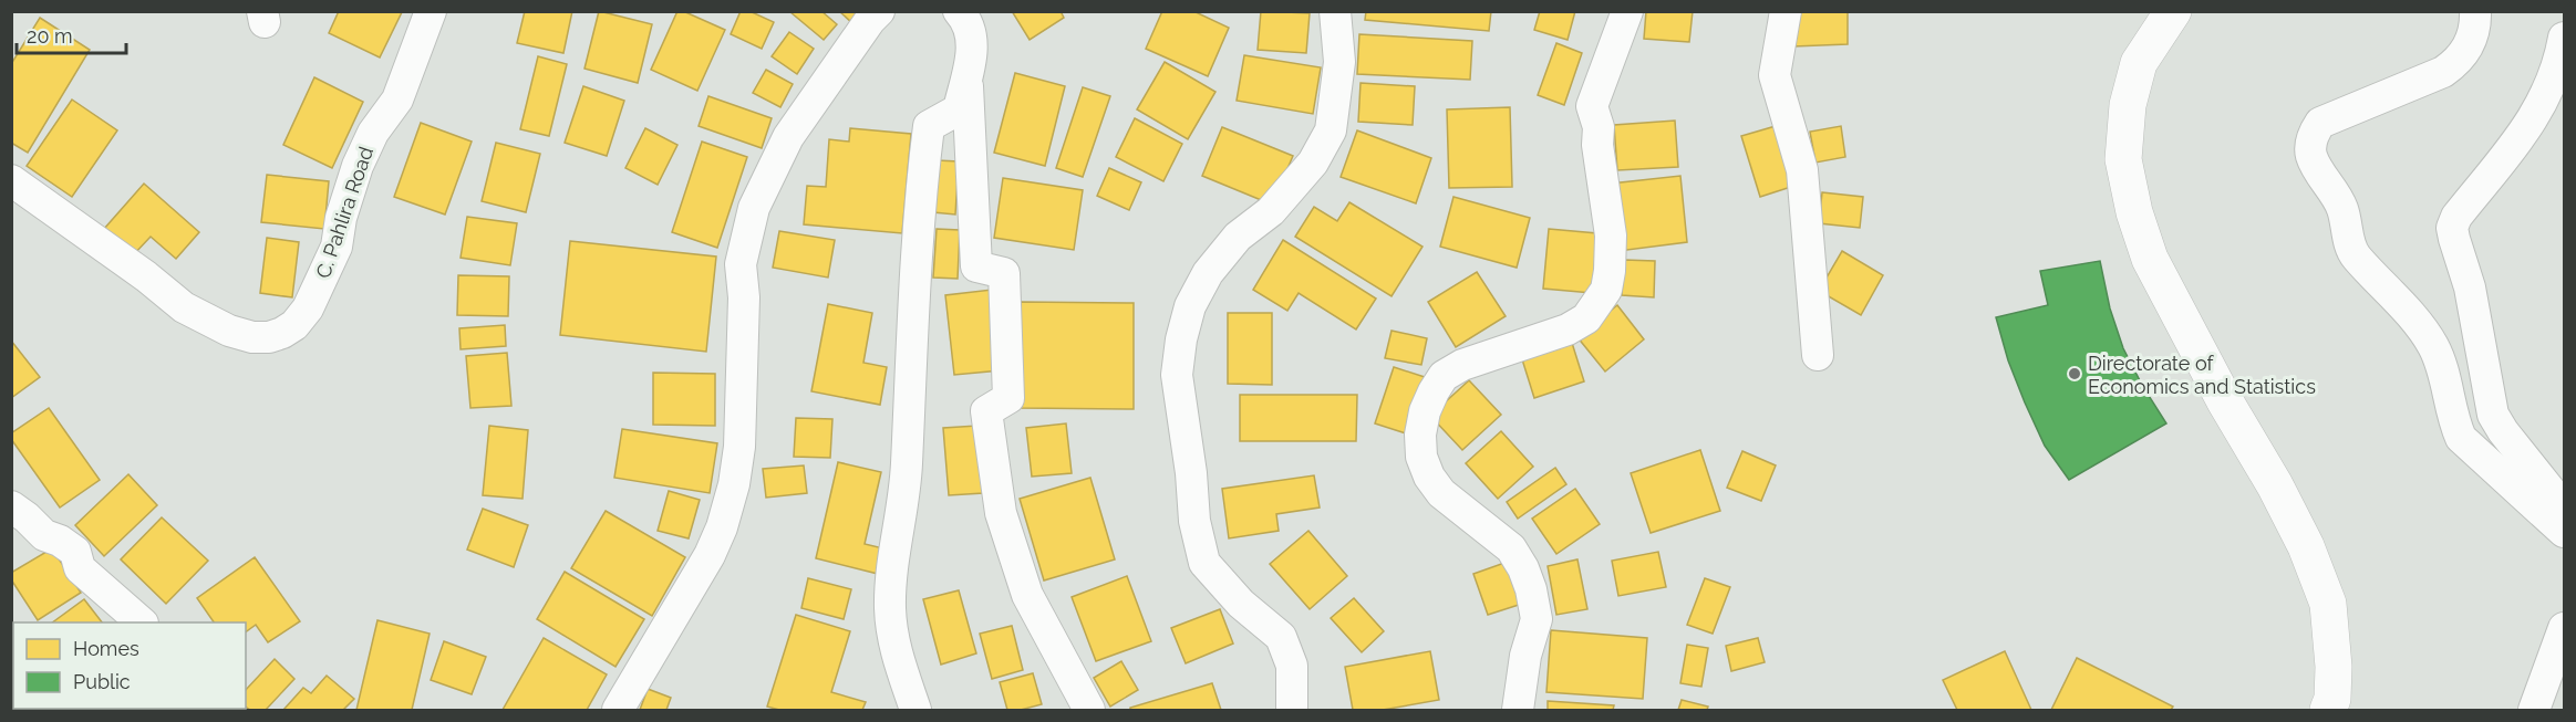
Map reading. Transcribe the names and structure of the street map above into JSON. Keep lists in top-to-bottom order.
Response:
{
  "streets": {
    "street": ["C. Pahlira Road"]
  },
  "places": ["Directorate of Economics and Statistics"],
  "legend": ["Homes", "Public"],
  "scale_bar": "20 m"
}
